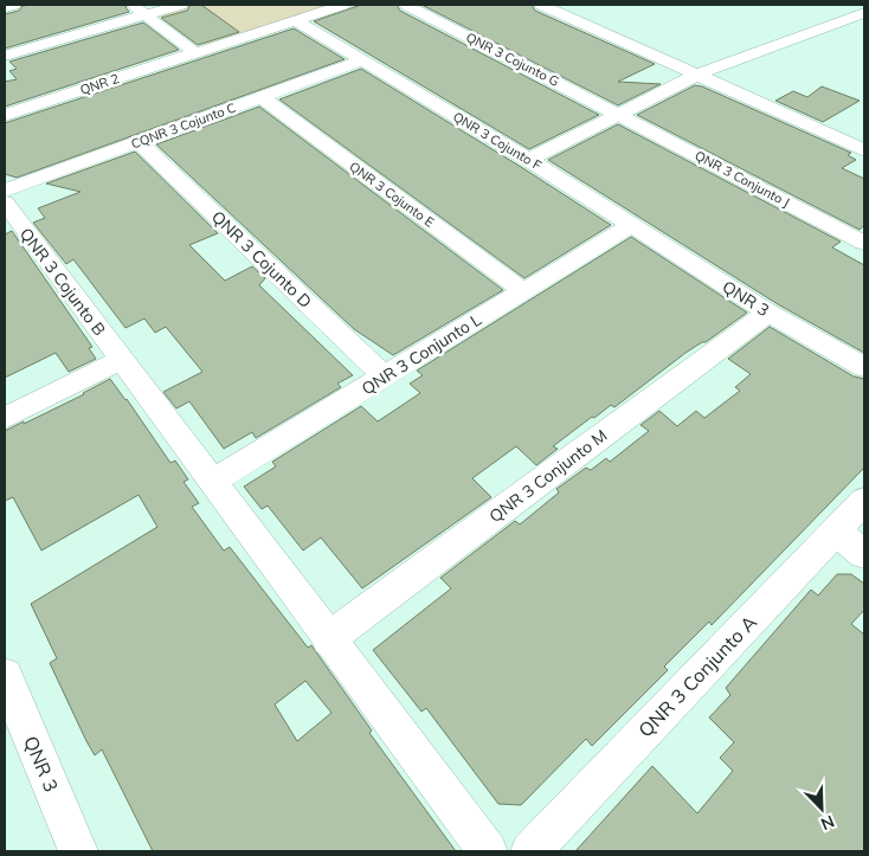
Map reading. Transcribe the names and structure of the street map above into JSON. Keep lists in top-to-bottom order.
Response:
{
  "streets": {
    "street": [
      "QNR 3 Cojunto G",
      "QNR 2",
      "CQNR 3 Cojunto C",
      "QNR 3 Cojunto F",
      "QNR 3 Conjunto J",
      "QNR 3 Cojunto E",
      "QNR 3 Cojunto D",
      "QNR 3 Cojunto B",
      "QNR 3",
      "QNR 3 Conjunto L",
      "QNR 3 Conjunto M",
      "QNR 3 Conjunto A"
    ]
  },
  "crossings": [
    ["QNR 3 Cojunto G", "QNR 3 Conjunto J"],
    ["CQNR 3 Cojunto C", "QNR 3 Cojunto F"],
    ["CQNR 3 Cojunto C", "QNR 3 Cojunto E"],
    ["CQNR 3 Cojunto C", "QNR 3 Cojunto D"],
    ["QNR 3 Cojunto F", "QNR 3"],
    ["QNR 3 Cojunto F", "QNR 3 Conjunto L"],
    ["QNR 3 Cojunto E", "QNR 3 Conjunto L"],
    ["QNR 3 Cojunto D", "QNR 3 Conjunto L"],
    ["QNR 3", "QNR 3 Conjunto L"],
    ["QNR 3", "QNR 3 Conjunto M"]
  ],
  "north": "bottom right"
}
